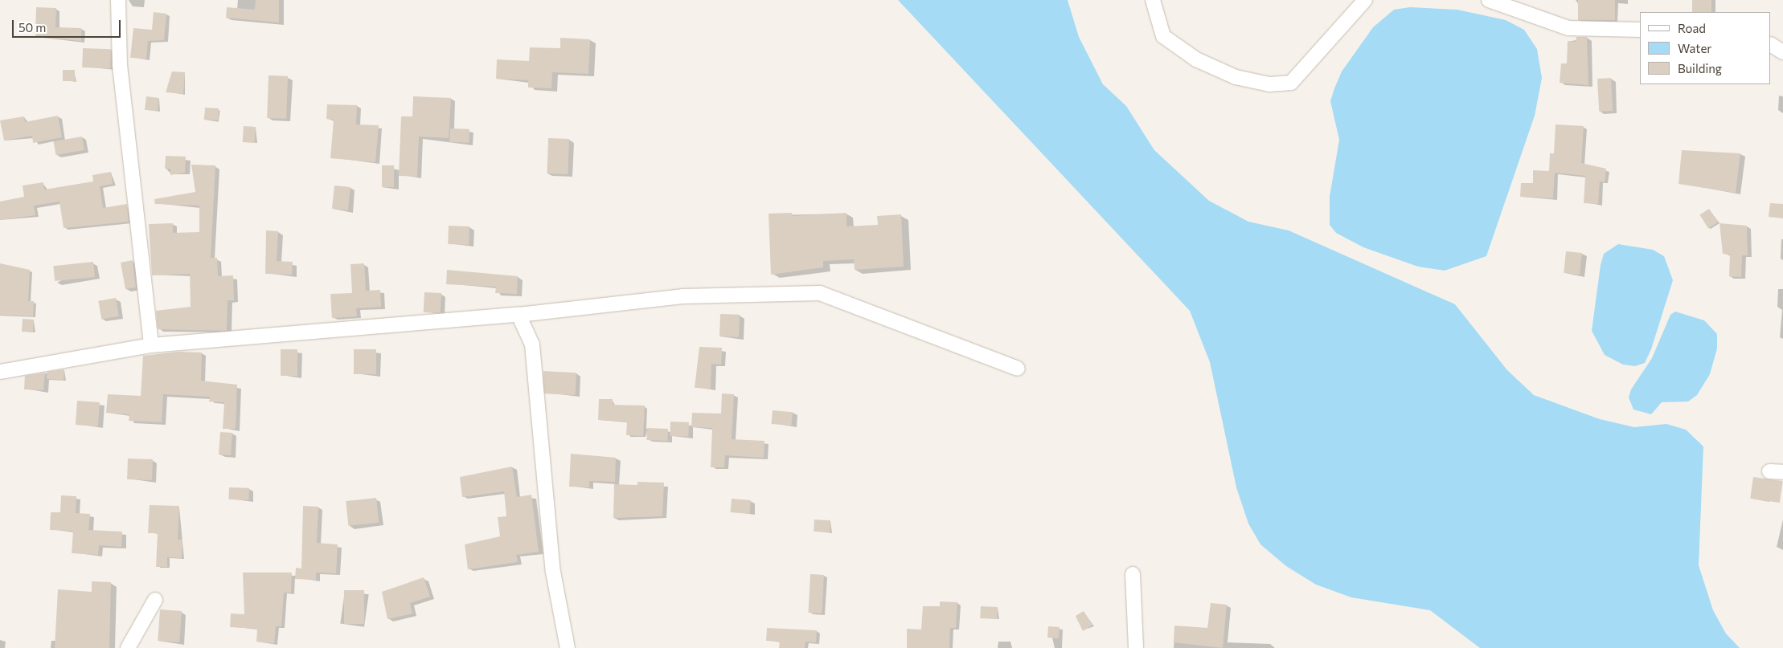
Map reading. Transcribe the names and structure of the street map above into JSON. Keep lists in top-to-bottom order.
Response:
{
  "legend": ["Road", "Water", "Building"],
  "scale_bar": "50 m"
}
